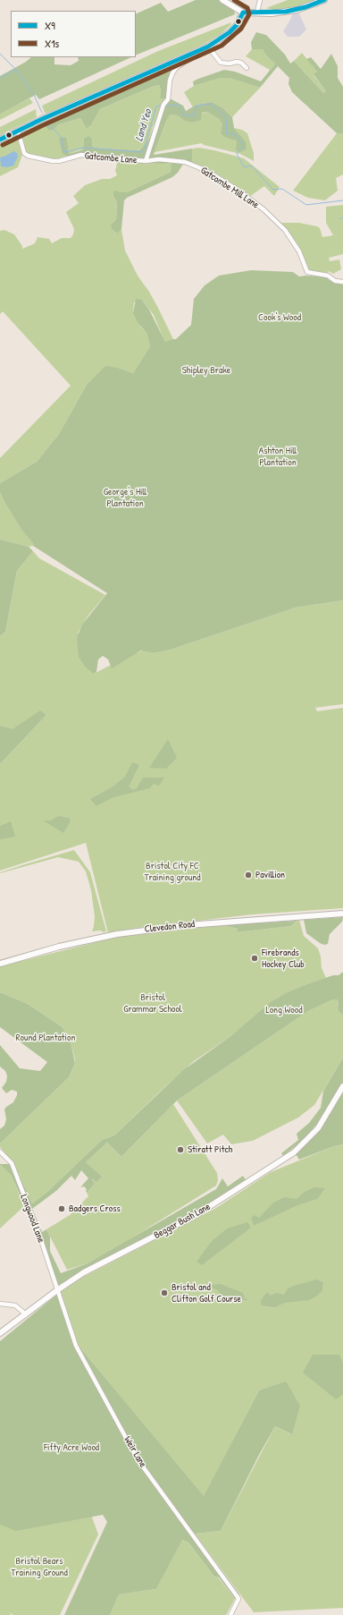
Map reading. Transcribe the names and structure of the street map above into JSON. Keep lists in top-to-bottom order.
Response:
{
  "streets": {
    "main road": ["Clevedon Road", "Beggar Bush Lane"],
    "street": [
      "Gatcombe Lane",
      "Gatcombe Mill Lane",
      "Longwood Lane",
      "Weir Lane"
    ]
  },
  "crossings": [
    ["Gatcombe Lane", "Gatcombe Mill Lane"],
    ["Longwood Lane", "Beggar Bush Lane"],
    ["Longwood Lane", "Weir Lane"],
    ["Beggar Bush Lane", "Weir Lane"]
  ],
  "water": ["Land Yeo"],
  "parks": [
    "Cook's Wood",
    "Shipley Brake",
    "Ashton Hill Plantation",
    "George's Hill Plantation",
    "Bristol City FC Training ground",
    "Bristol Grammar School",
    "Long Wood",
    "Round Plantation",
    "Fifty Acre Wood",
    "Bristol Bears Training Ground"
  ],
  "places": [
    "Pavillion",
    "Firebrands Hockey Club",
    "Stiratt Pitch",
    "Badgers Cross",
    "Bristol and Clifton Golf Course"
  ],
  "lines": ["transit line X9", "transit line X1s"],
  "legend": ["X9", "X1s"]
}
